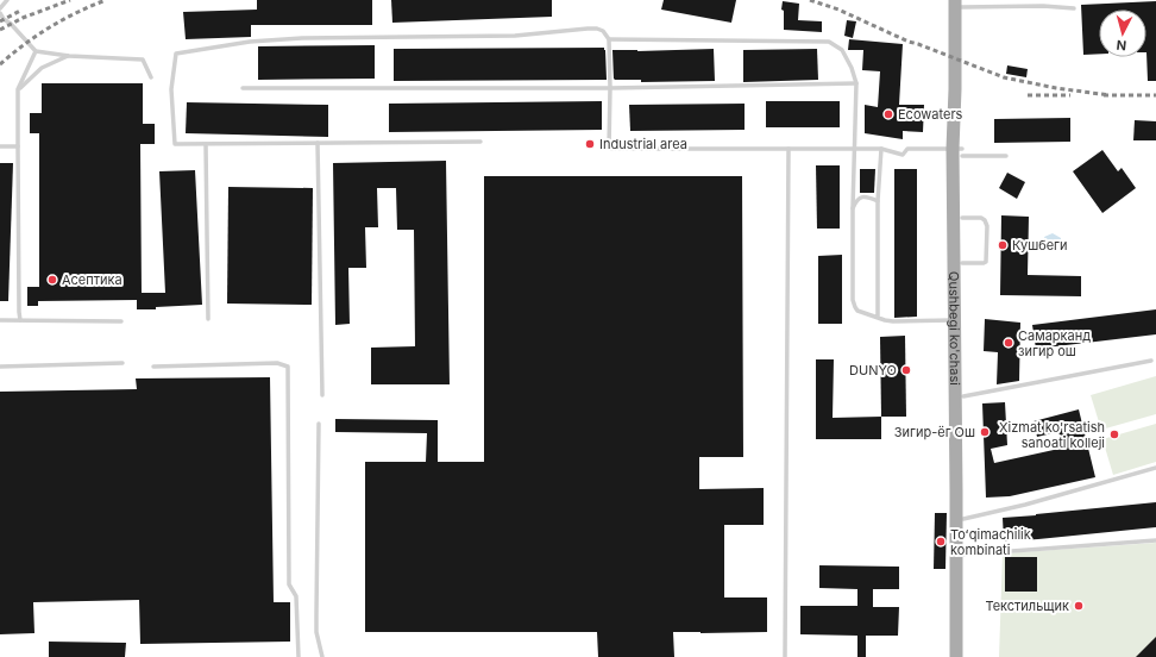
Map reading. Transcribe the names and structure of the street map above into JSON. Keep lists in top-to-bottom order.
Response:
{
  "streets": {
    "main road": ["Qushbegi ko'chasi"]
  },
  "places": [
    "Ecowaters",
    "Industrial area",
    "Кушбеги",
    "Асептика",
    "Самарканд зигир ош",
    "DUNYO",
    "Зигир-ёг Ош",
    "Xizmat ko'rsatish sanoati kolleji",
    "Toʻqimachilik kombinati",
    "Текстильщик"
  ],
  "north": "bottom"
}
